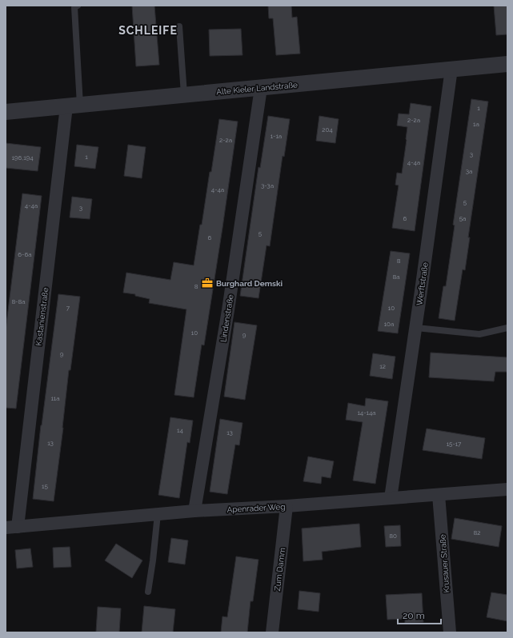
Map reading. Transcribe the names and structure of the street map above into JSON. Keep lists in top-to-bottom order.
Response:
{
  "streets": {
    "street": [
      "Alte Kieler Landstraße",
      "Werftstraße",
      "Kastanienstraße",
      "Lindenstraße",
      "Apenrader Weg",
      "Krusauer Straße",
      "Zum Damm"
    ]
  },
  "crossings": [
    ["Alte Kieler Landstraße", "Werftstraße"],
    ["Alte Kieler Landstraße", "Kastanienstraße"],
    ["Alte Kieler Landstraße", "Lindenstraße"],
    ["Werftstraße", "Apenrader Weg"],
    ["Kastanienstraße", "Apenrader Weg"],
    ["Lindenstraße", "Apenrader Weg"],
    ["Apenrader Weg", "Krusauer Straße"],
    ["Apenrader Weg", "Zum Damm"]
  ],
  "districts": ["SCHLEIFE"],
  "places": {
    "office": ["Burghard Demski"]
  },
  "house_numbers": [
    "1",
    "2-2a",
    "1a",
    "204",
    "1-1a",
    "2-2a",
    "3",
    "1",
    "196,194",
    "4-4a",
    "3a",
    "3-3a",
    "4-4a",
    "5",
    "4-4a",
    "3",
    "6",
    "5a",
    "5",
    "6",
    "6-6a",
    "8",
    "8a",
    "8",
    "8-8a",
    "7",
    "10",
    "10a",
    "10",
    "9",
    "9",
    "12",
    "11a",
    "14-14a",
    "14",
    "13",
    "13",
    "15-17",
    "15",
    "82",
    "80"
  ],
  "scale_bar": "20 m"
}
